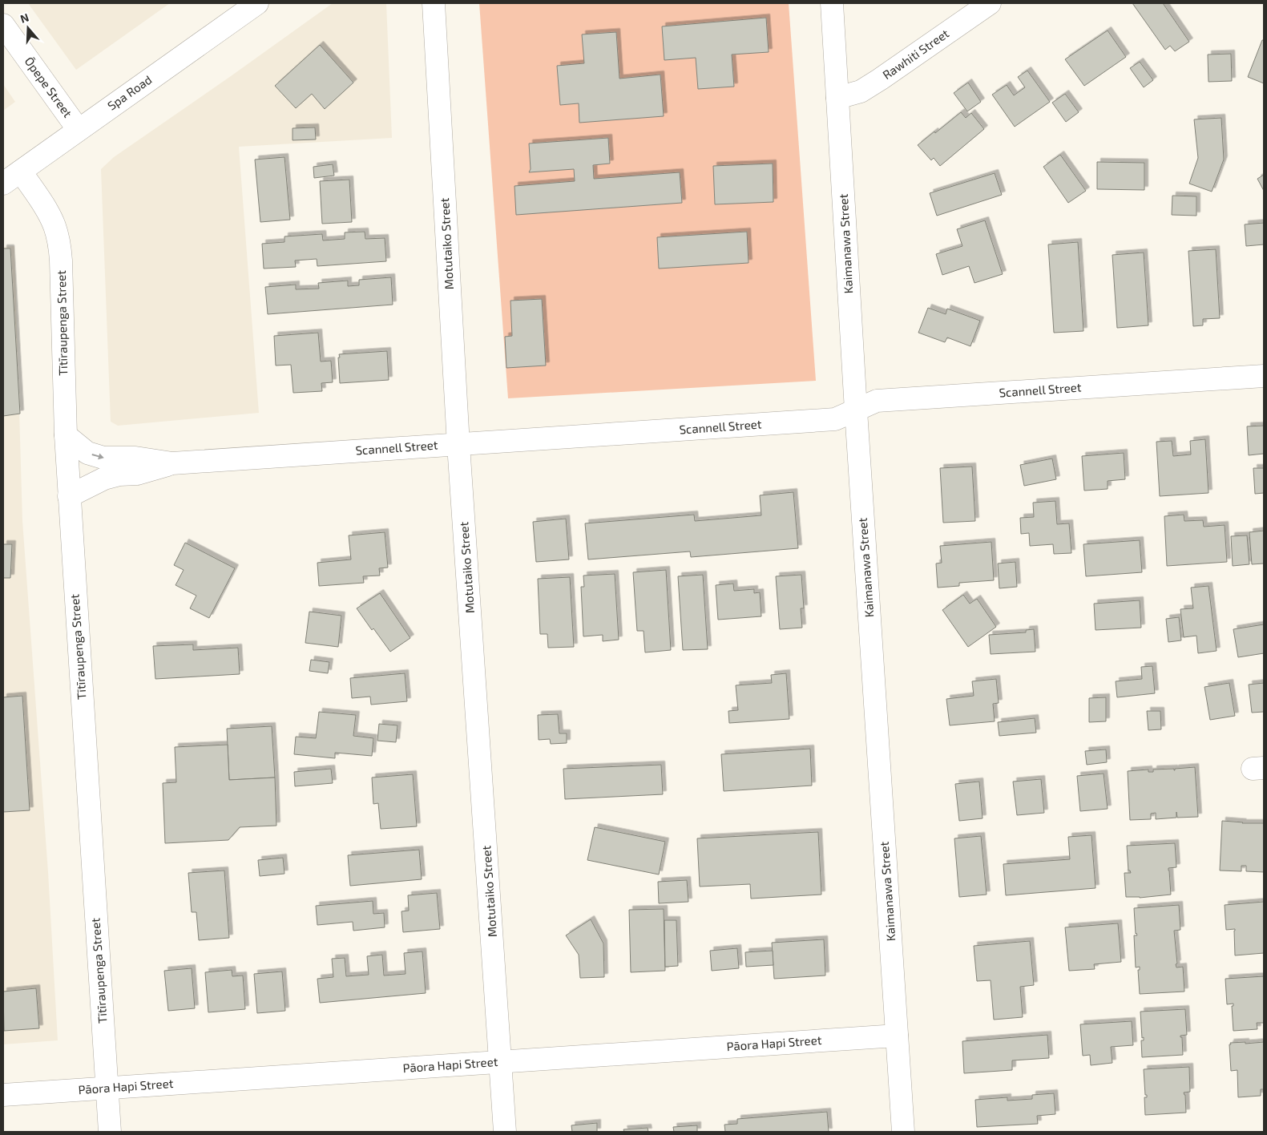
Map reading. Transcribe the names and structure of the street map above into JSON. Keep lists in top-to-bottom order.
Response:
{
  "streets": {
    "street": [
      "Rawhiti Street",
      "Ōpepe Street",
      "Spa Road",
      "Motutaiko Street",
      "Kaimanawa Street",
      "Tītīraupenga Street",
      "Scannell Street",
      "Pāora Hapi Street"
    ]
  },
  "crossings": [
    ["Rawhiti Street", "Kaimanawa Street"],
    ["Ōpepe Street", "Spa Road"],
    ["Spa Road", "Tītīraupenga Street"],
    ["Motutaiko Street", "Scannell Street"],
    ["Motutaiko Street", "Pāora Hapi Street"],
    ["Kaimanawa Street", "Scannell Street"],
    ["Kaimanawa Street", "Pāora Hapi Street"],
    ["Tītīraupenga Street", "Scannell Street"],
    ["Tītīraupenga Street", "Pāora Hapi Street"]
  ],
  "north": "top"
}
